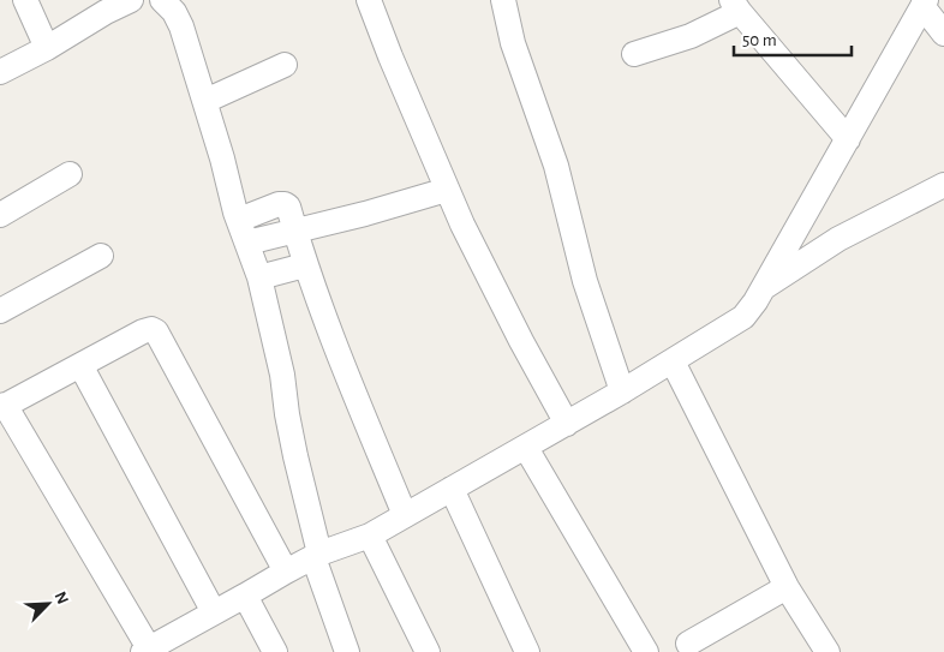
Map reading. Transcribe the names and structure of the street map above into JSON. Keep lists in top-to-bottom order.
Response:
{
  "scale_bar": "50 m",
  "north": "top right"
}
